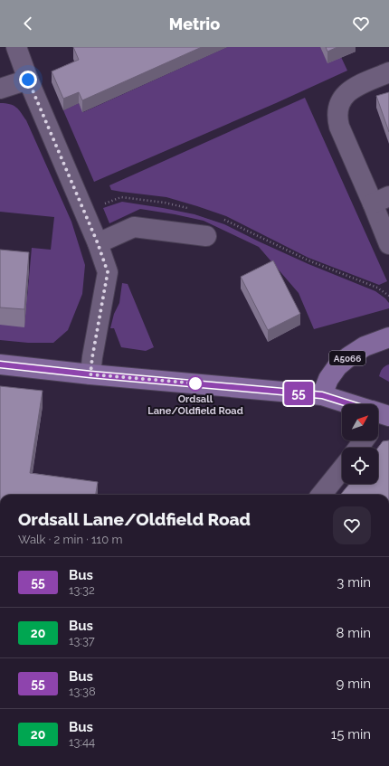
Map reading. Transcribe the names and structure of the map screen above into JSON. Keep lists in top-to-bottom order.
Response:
{
  "streets": {
    "main road": ["A5066"]
  },
  "places": ["Ordsall Lane/Oldfield Road"],
  "lines": ["bus line 55"],
  "north": "top right",
  "page": {
    "header": "Metrio",
    "on_map": "55",
    "heading": ["Ordsall Lane/Oldfield Road", "Walk · 2 min · 110 m"],
    "list": [
      {
        "mark": "55",
        "name": "Bus",
        "note": "13:32",
        "value": "3 min"
      },
      {
        "mark": "20",
        "name": "Bus",
        "note": "13:37",
        "value": "8 min"
      },
      {
        "mark": "55",
        "name": "Bus",
        "note": "13:38",
        "value": "9 min"
      },
      {
        "mark": "20",
        "name": "Bus",
        "note": "13:44",
        "value": "15 min"
      }
    ]
  }
}
